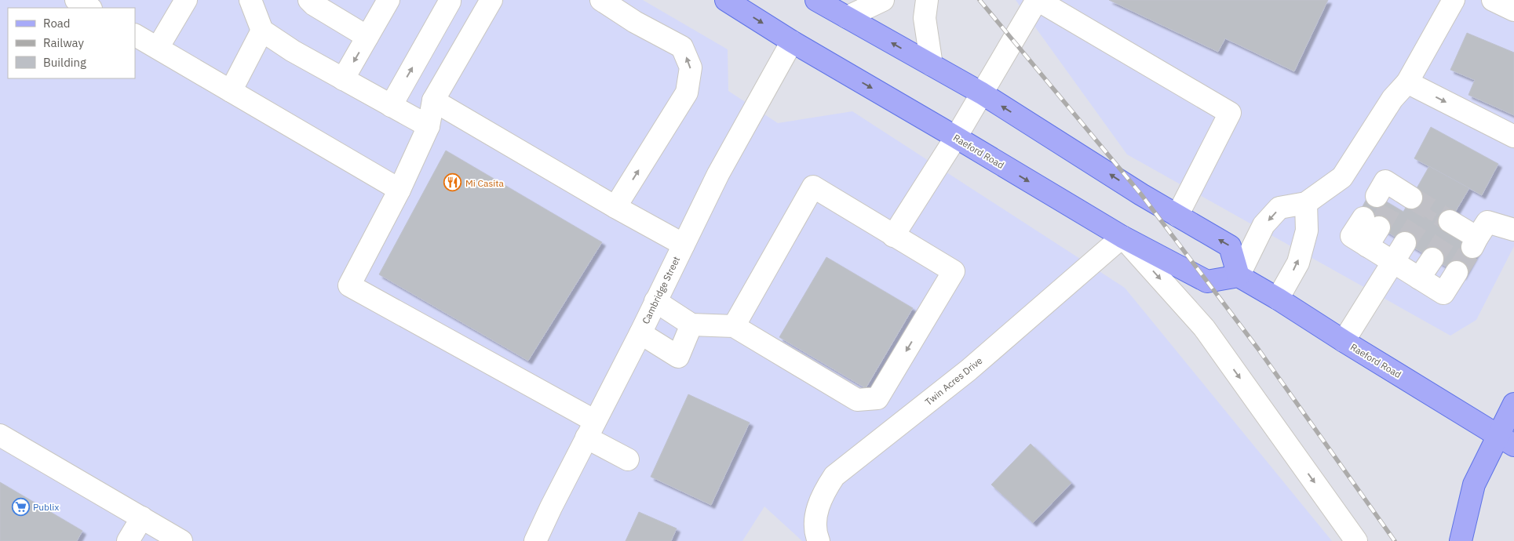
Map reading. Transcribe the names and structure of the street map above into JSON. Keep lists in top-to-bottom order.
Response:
{
  "streets": {
    "main road": ["Raeford Road"],
    "street": ["Cambridge Street", "Twin Acres Drive"]
  },
  "crossings": [
    ["Raeford Road", "Cambridge Street"],
    ["Raeford Road", "Twin Acres Drive"]
  ],
  "places": {
    "restaurant": ["Mi Casita"],
    "supermarket": ["Publix"]
  },
  "legend": ["Road", "Railway", "Building"]
}
